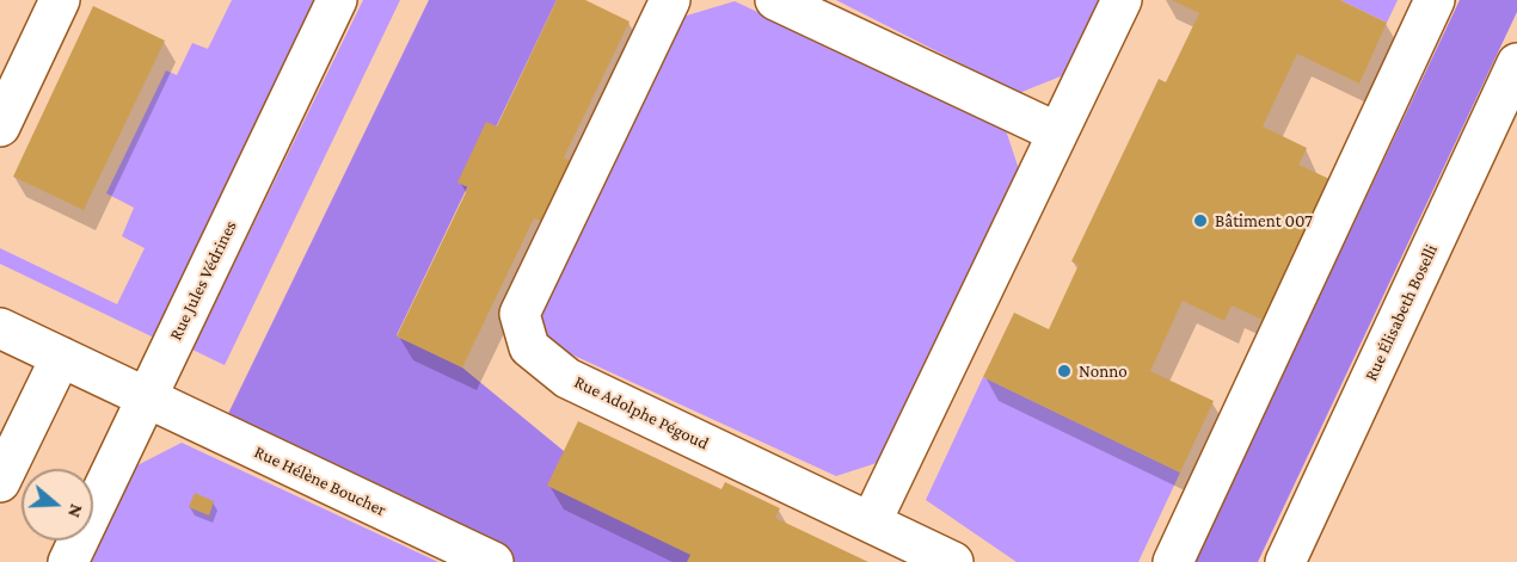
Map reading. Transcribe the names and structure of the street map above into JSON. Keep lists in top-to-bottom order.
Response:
{
  "streets": {
    "street": [
      "Rue Jules Védrines",
      "Rue Élisabeth Boselli",
      "Rue Adolphe Pégoud",
      "Rue Hélène Boucher"
    ]
  },
  "crossings": [
    ["Rue Jules Védrines", "Rue Hélène Boucher"]
  ],
  "places": ["Bâtiment 007", "Nonno"],
  "north": "right"
}
